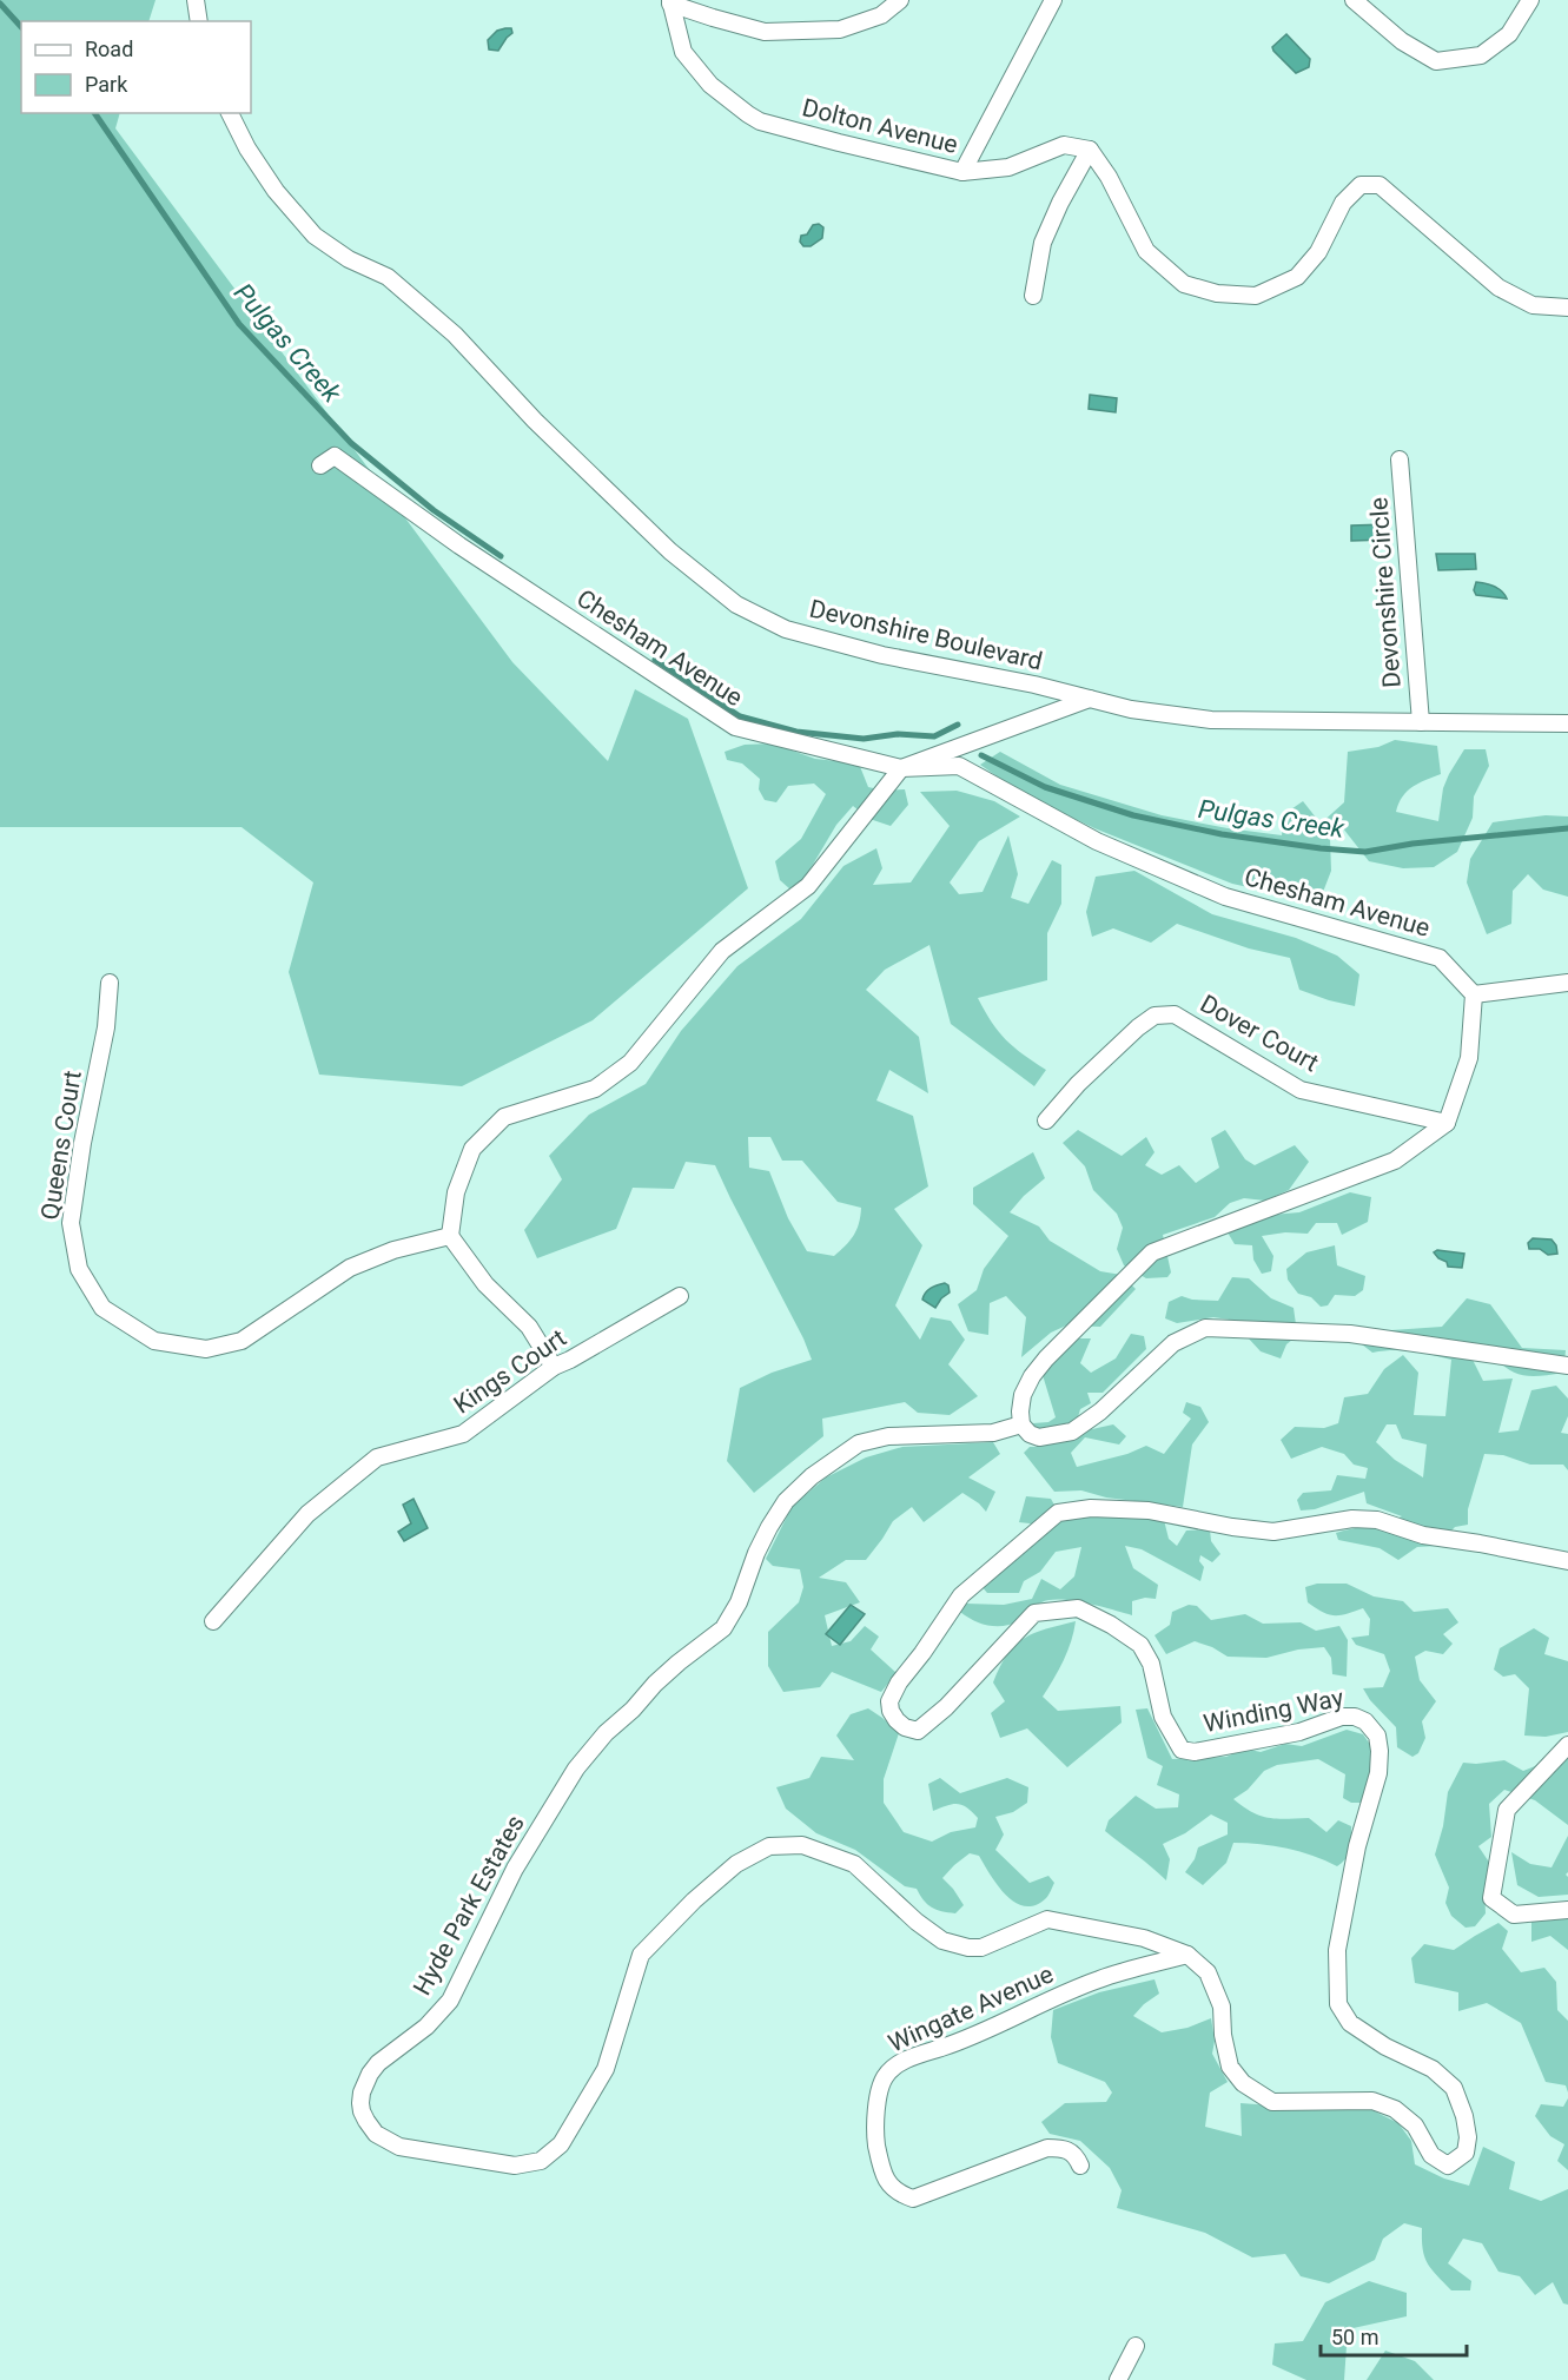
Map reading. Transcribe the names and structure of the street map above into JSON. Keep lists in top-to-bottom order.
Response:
{
  "streets": {
    "street": [
      "Dolton Avenue",
      "Devonshire Circle",
      "Devonshire Boulevard",
      "Chesham Avenue",
      "Dover Court",
      "Queens Court",
      "Kings Court",
      "Winding Way",
      "Hyde Park Estates",
      "Wingate Avenue"
    ]
  },
  "crossings": [
    ["Devonshire Circle", "Devonshire Boulevard"],
    ["Winding Way", "Hyde Park Estates"],
    ["Winding Way", "Wingate Avenue"]
  ],
  "water": ["Pulgas Creek"],
  "legend": ["Road", "Park"],
  "scale_bar": "50 m"
}
